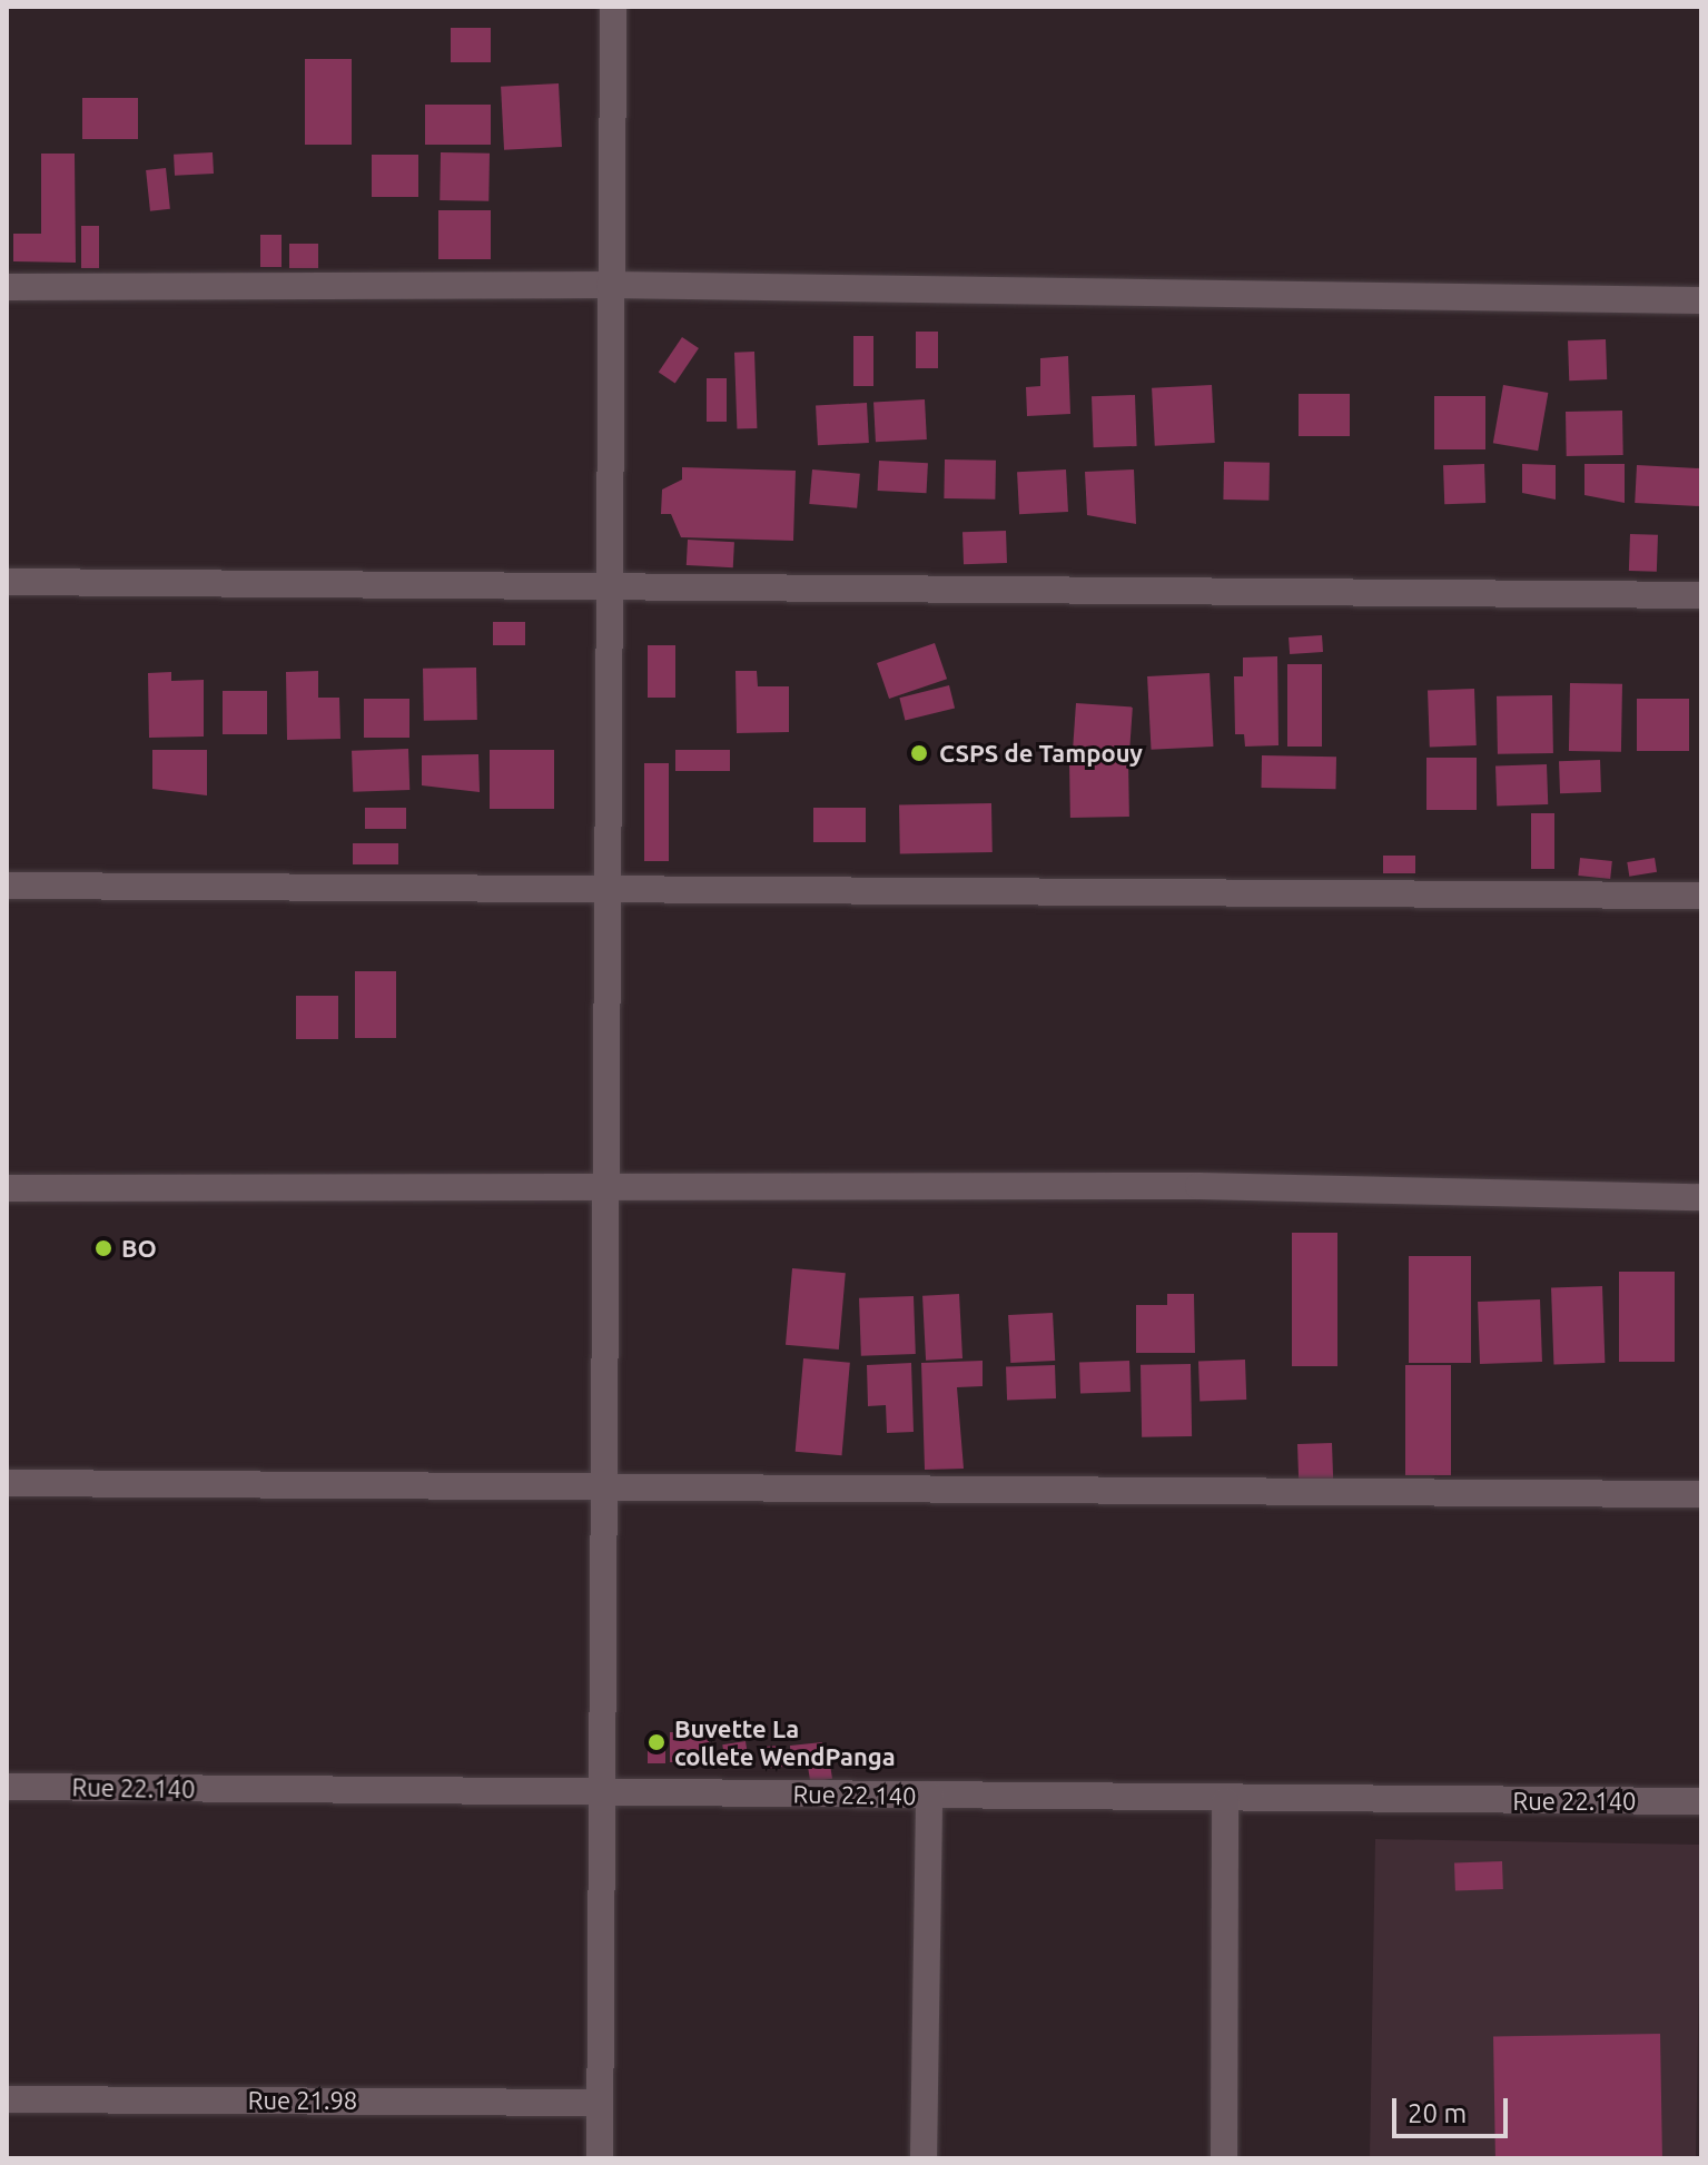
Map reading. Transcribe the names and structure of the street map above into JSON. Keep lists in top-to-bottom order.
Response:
{
  "streets": {
    "street": ["Rue 22.140", "Rue 21.98"]
  },
  "places": ["CSPS de Tampouy", "BO", "Buvette La collete WendPanga"],
  "scale_bar": "20 m"
}
